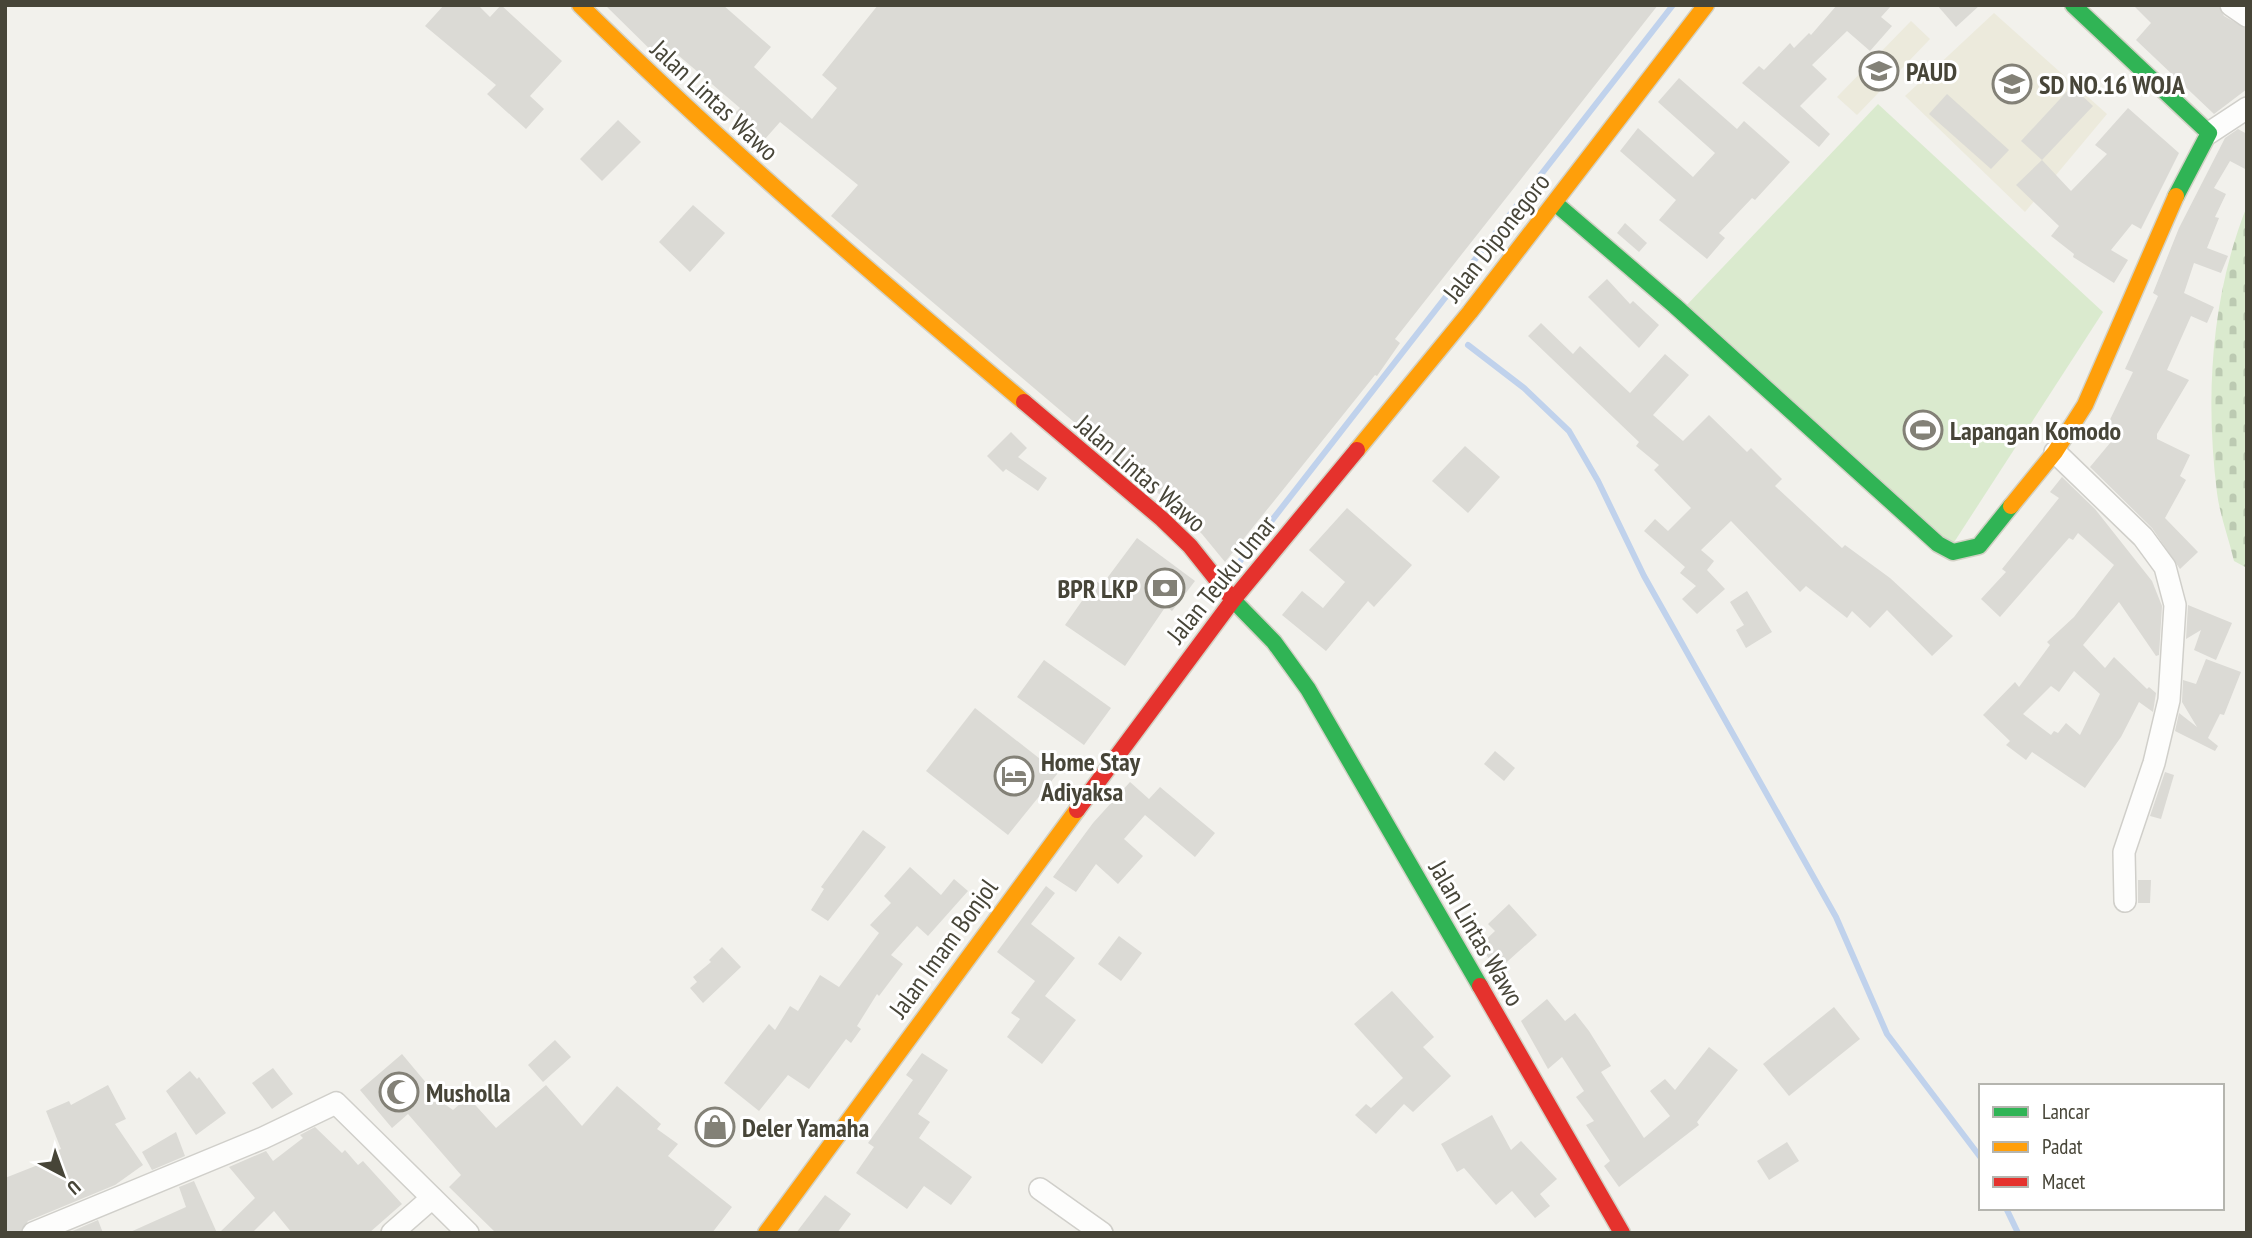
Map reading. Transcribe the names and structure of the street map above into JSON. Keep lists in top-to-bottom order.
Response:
{
  "streets": {
    "main road": [
      "Jalan Lintas Wawo",
      "Jalan Diponegoro",
      "Jalan Teuku Umar",
      "Jalan Imam Bonjol"
    ]
  },
  "crossings": [
    ["Jalan Lintas Wawo", "Jalan Teuku Umar"],
    ["Jalan Diponegoro", "Jalan Teuku Umar"],
    ["Jalan Teuku Umar", "Jalan Imam Bonjol"]
  ],
  "places": {
    "school or university": ["PAUD", "SD NO.16 WOJA"],
    "sports": ["Lapangan Komodo"],
    "bank": ["BPR LKP"],
    "hotel": ["Home Stay Adiyaksa"],
    "mosque": ["Musholla"],
    "shop": ["Deler Yamaha"]
  },
  "legend": ["Lancar", "Padat", "Macet"],
  "north": "bottom right"
}
